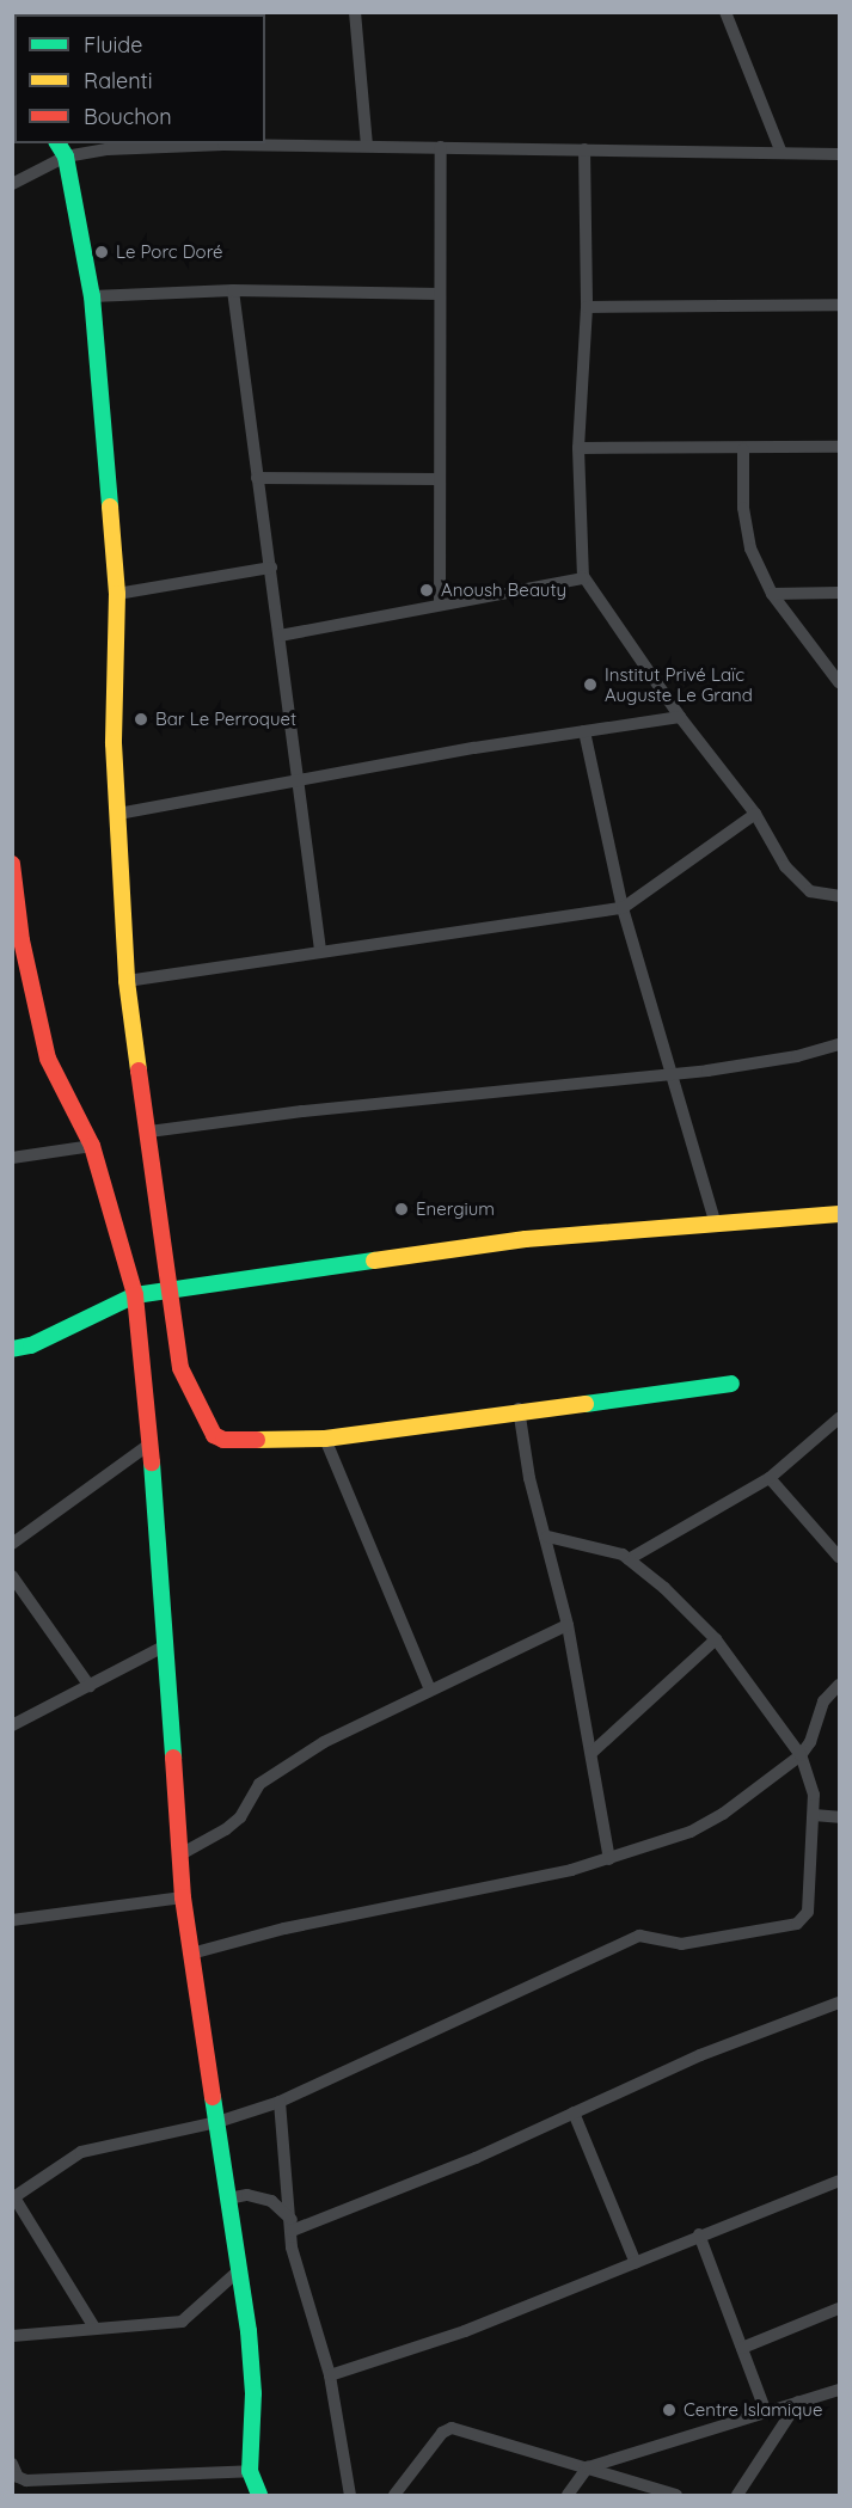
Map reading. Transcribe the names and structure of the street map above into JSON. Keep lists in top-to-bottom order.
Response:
{
  "places": [
    "Le Porc Doré",
    "Anoush Beauty",
    "Institut Privé Laïc Auguste Le Grand",
    "Bar Le Perroquet",
    "Energium",
    "Centre Islamique"
  ],
  "legend": ["Fluide", "Ralenti", "Bouchon"]
}
